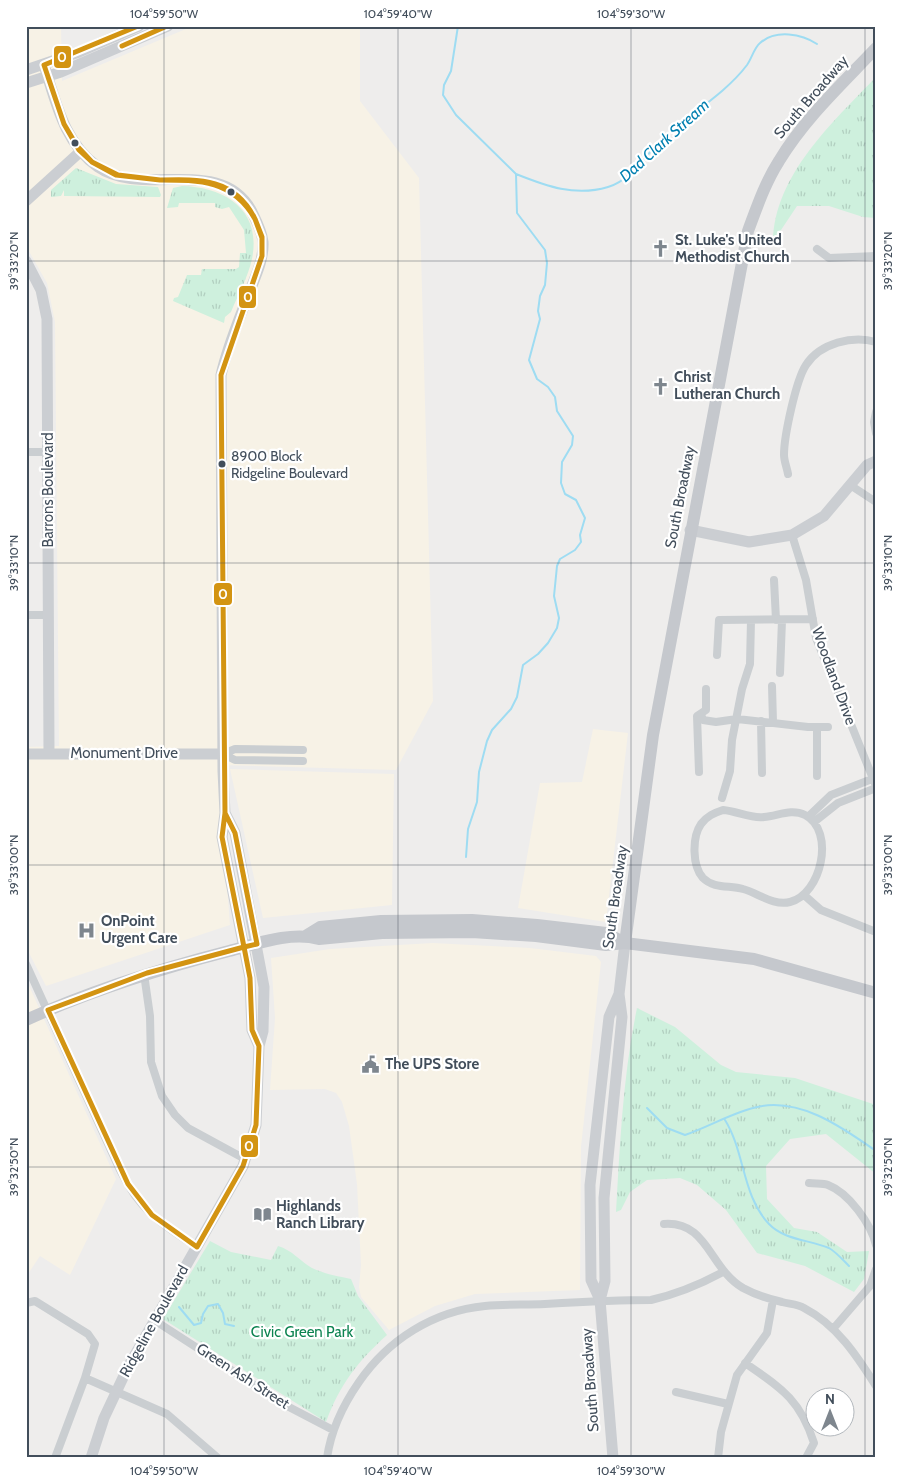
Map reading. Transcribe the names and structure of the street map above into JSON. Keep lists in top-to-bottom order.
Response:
{
  "streets": {
    "main road": ["South Broadway"],
    "street": [
      "Barrons Boulevard",
      "Woodland Drive",
      "Monument Drive",
      "Ridgeline Boulevard",
      "Green Ash Street"
    ]
  },
  "crossings": [
    ["Barrons Boulevard", "Monument Drive"],
    ["Monument Drive", "Ridgeline Boulevard"],
    ["Ridgeline Boulevard", "Green Ash Street"]
  ],
  "water": ["Dad Clark Stream"],
  "parks": ["Civic Green Park"],
  "places": {
    "church": ["St. Luke's United Methodist Church", "Christ Lutheran Church"],
    "other": ["8900 Block Ridgeline Boulevard"],
    "hospital": ["OnPoint Urgent Care"],
    "public building": ["The UPS Store"],
    "library": ["Highlands Ranch Library"]
  },
  "lines": ["transit line 0"],
  "north": "top",
  "coordinates": [
    "104°59'50\"W",
    "104°59'40\"W",
    "104°59'30\"W",
    "39°33'20\"N",
    "39°33'10\"N",
    "39°33'00\"N",
    "39°32'50\"N"
  ]
}
